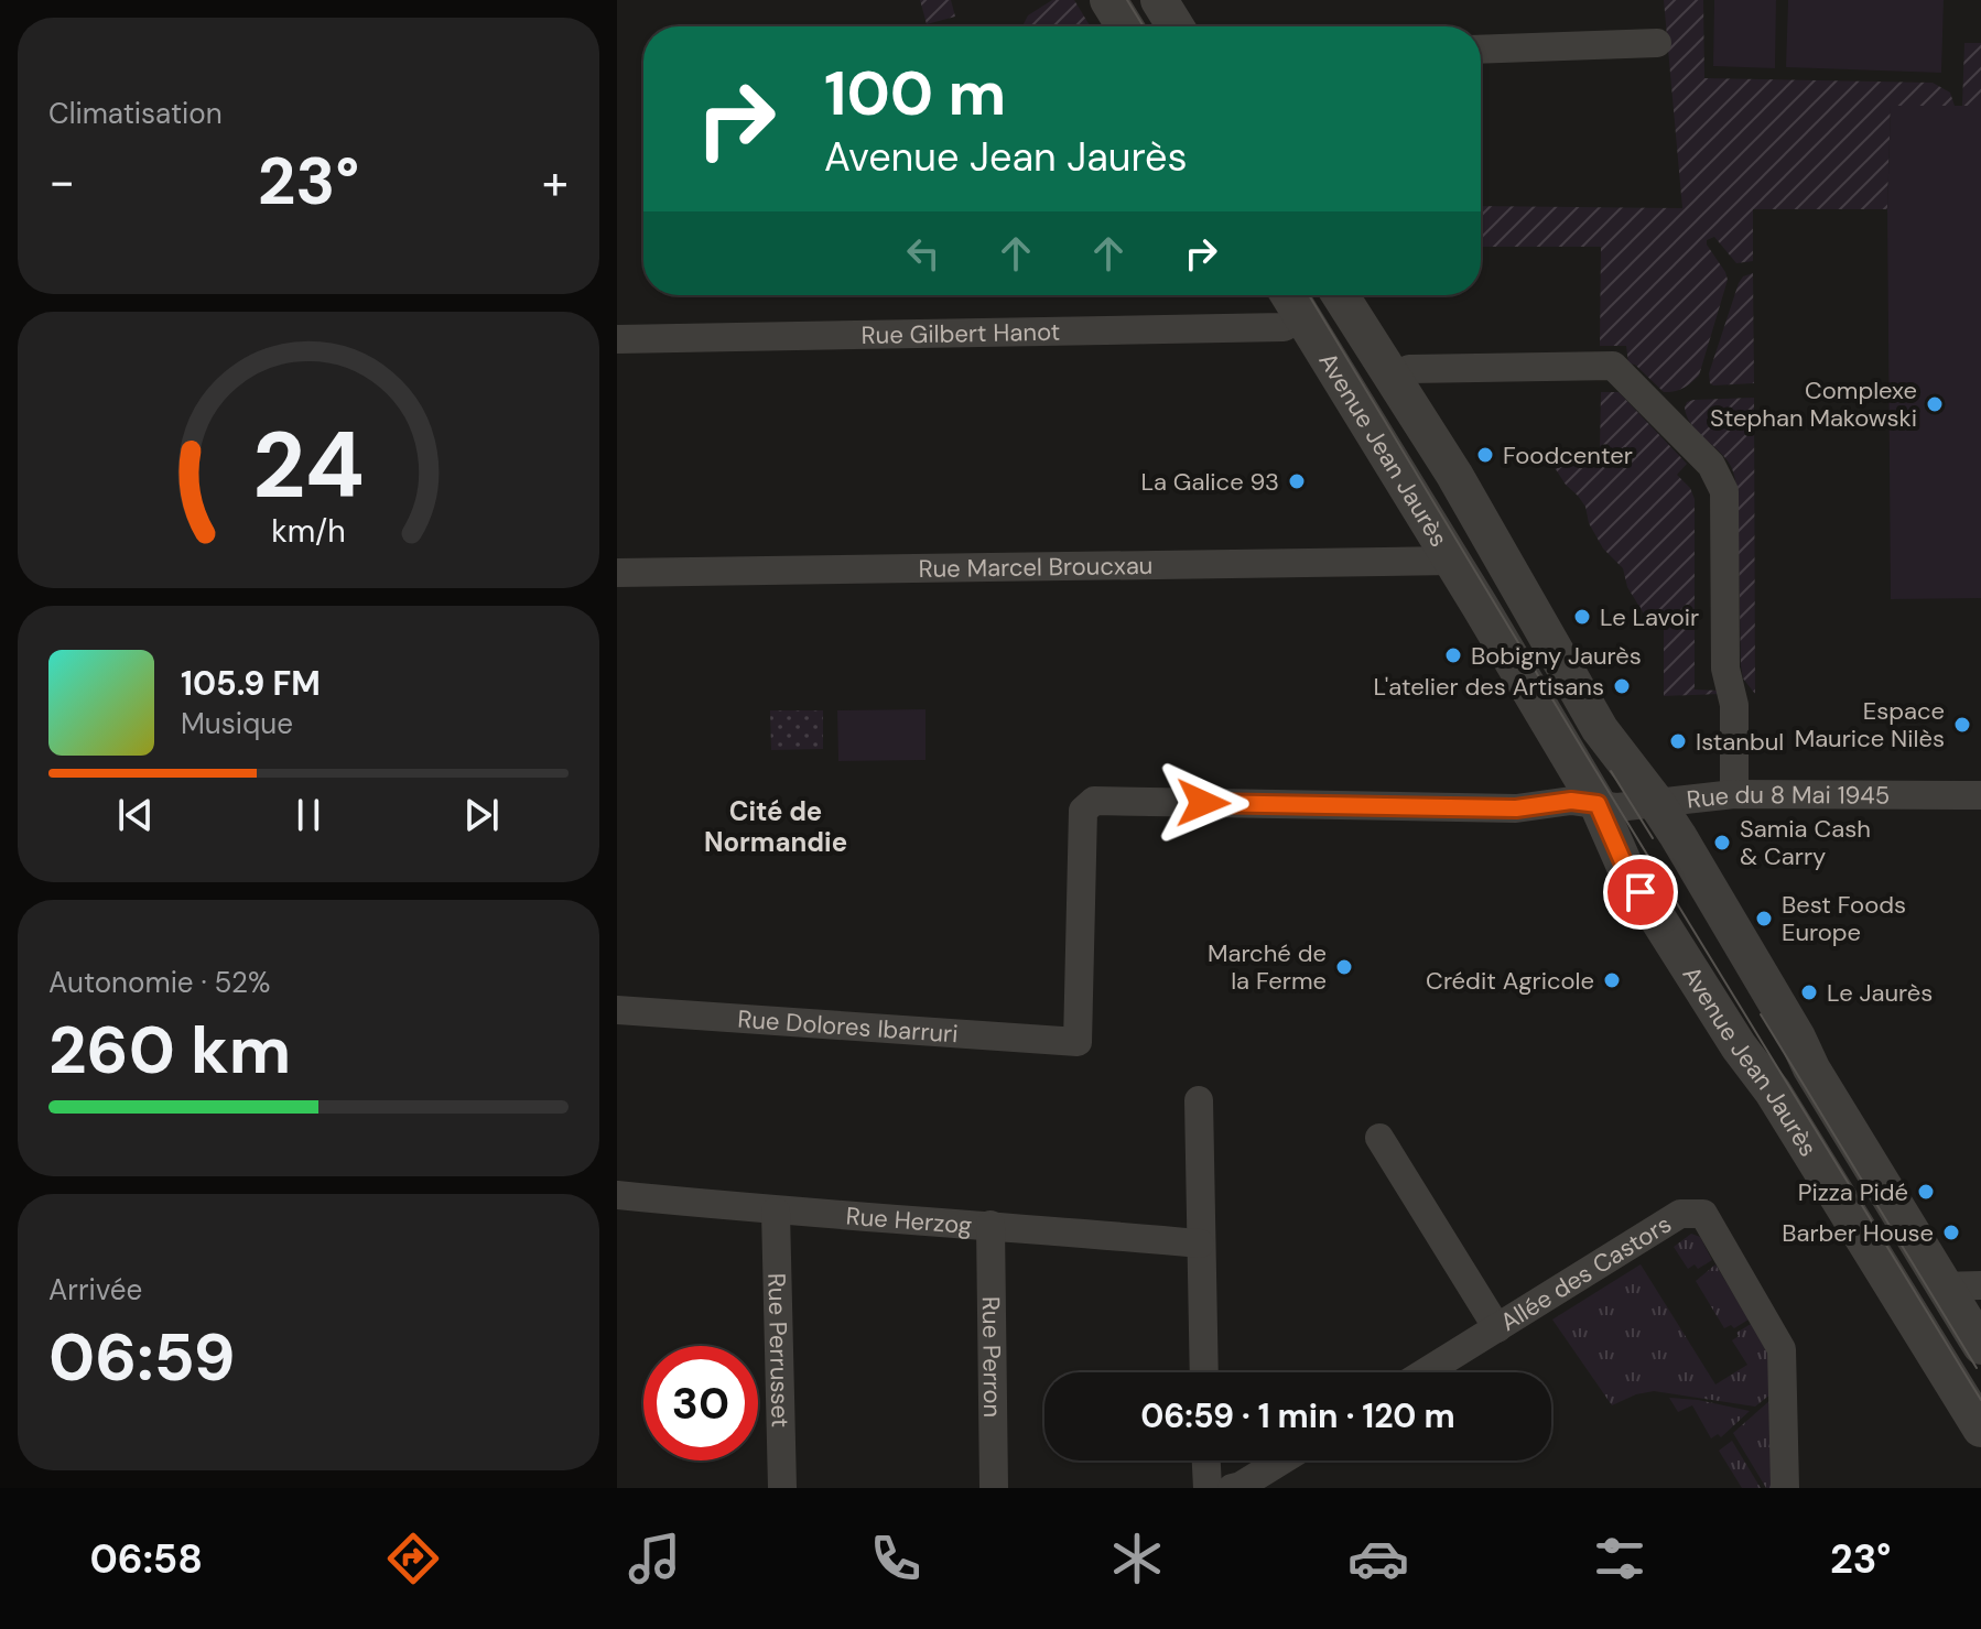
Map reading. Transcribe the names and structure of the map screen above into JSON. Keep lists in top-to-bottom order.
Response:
{
  "streets": {
    "street": [
      "Rue Gilbert Hanot",
      "Avenue Jean Jaurès",
      "Rue Marcel Broucxau",
      "Rue du 8 Mai 1945",
      "Rue Dolores Ibarruri",
      "Rue Herzog",
      "Allée des Castors",
      "Rue Perrusset",
      "Rue Perron"
    ]
  },
  "crossings": [
    ["Rue Gilbert Hanot", "Avenue Jean Jaurès"],
    ["Avenue Jean Jaurès", "Rue Marcel Broucxau"],
    ["Avenue Jean Jaurès", "Rue du 8 Mai 1945"],
    ["Rue du 8 Mai 1945", "Rue Dolores Ibarruri"],
    ["Rue Herzog", "Rue Perrusset"],
    ["Rue Herzog", "Rue Perron"]
  ],
  "districts": ["Cité de Normandie"],
  "places": [
    "Complexe Stephan Makowski",
    "Foodcenter",
    "La Galice 93",
    "Le Lavoir",
    "Bobigny Jaurès",
    "L'atelier des Artisans",
    "Espace Maurice Nilès",
    "Istanbul",
    "Samia Cash & Carry",
    "Best Foods Europe",
    "Marché de la Ferme",
    "Crédit Agricole",
    "Le Jaurès",
    "Pizza Pidé",
    "Barber House"
  ],
  "page": {
    "tile": [
      "Climatisation",
      ["Autonomie · 52%", "260 km"],
      ["Arrivée", "06:59"]
    ],
    "turn": ["100 m", "Avenue Jean Jaurès"],
    "heat": ["−", "23°", "+"],
    "song": ["105.9 FM", "Musique"],
    "limit": "30",
    "trip": "06:59 · 1 min · 120 m",
    "tabs": ["06:58", "23°"],
    "gauge": ["24", "km/h"]
  }
}
